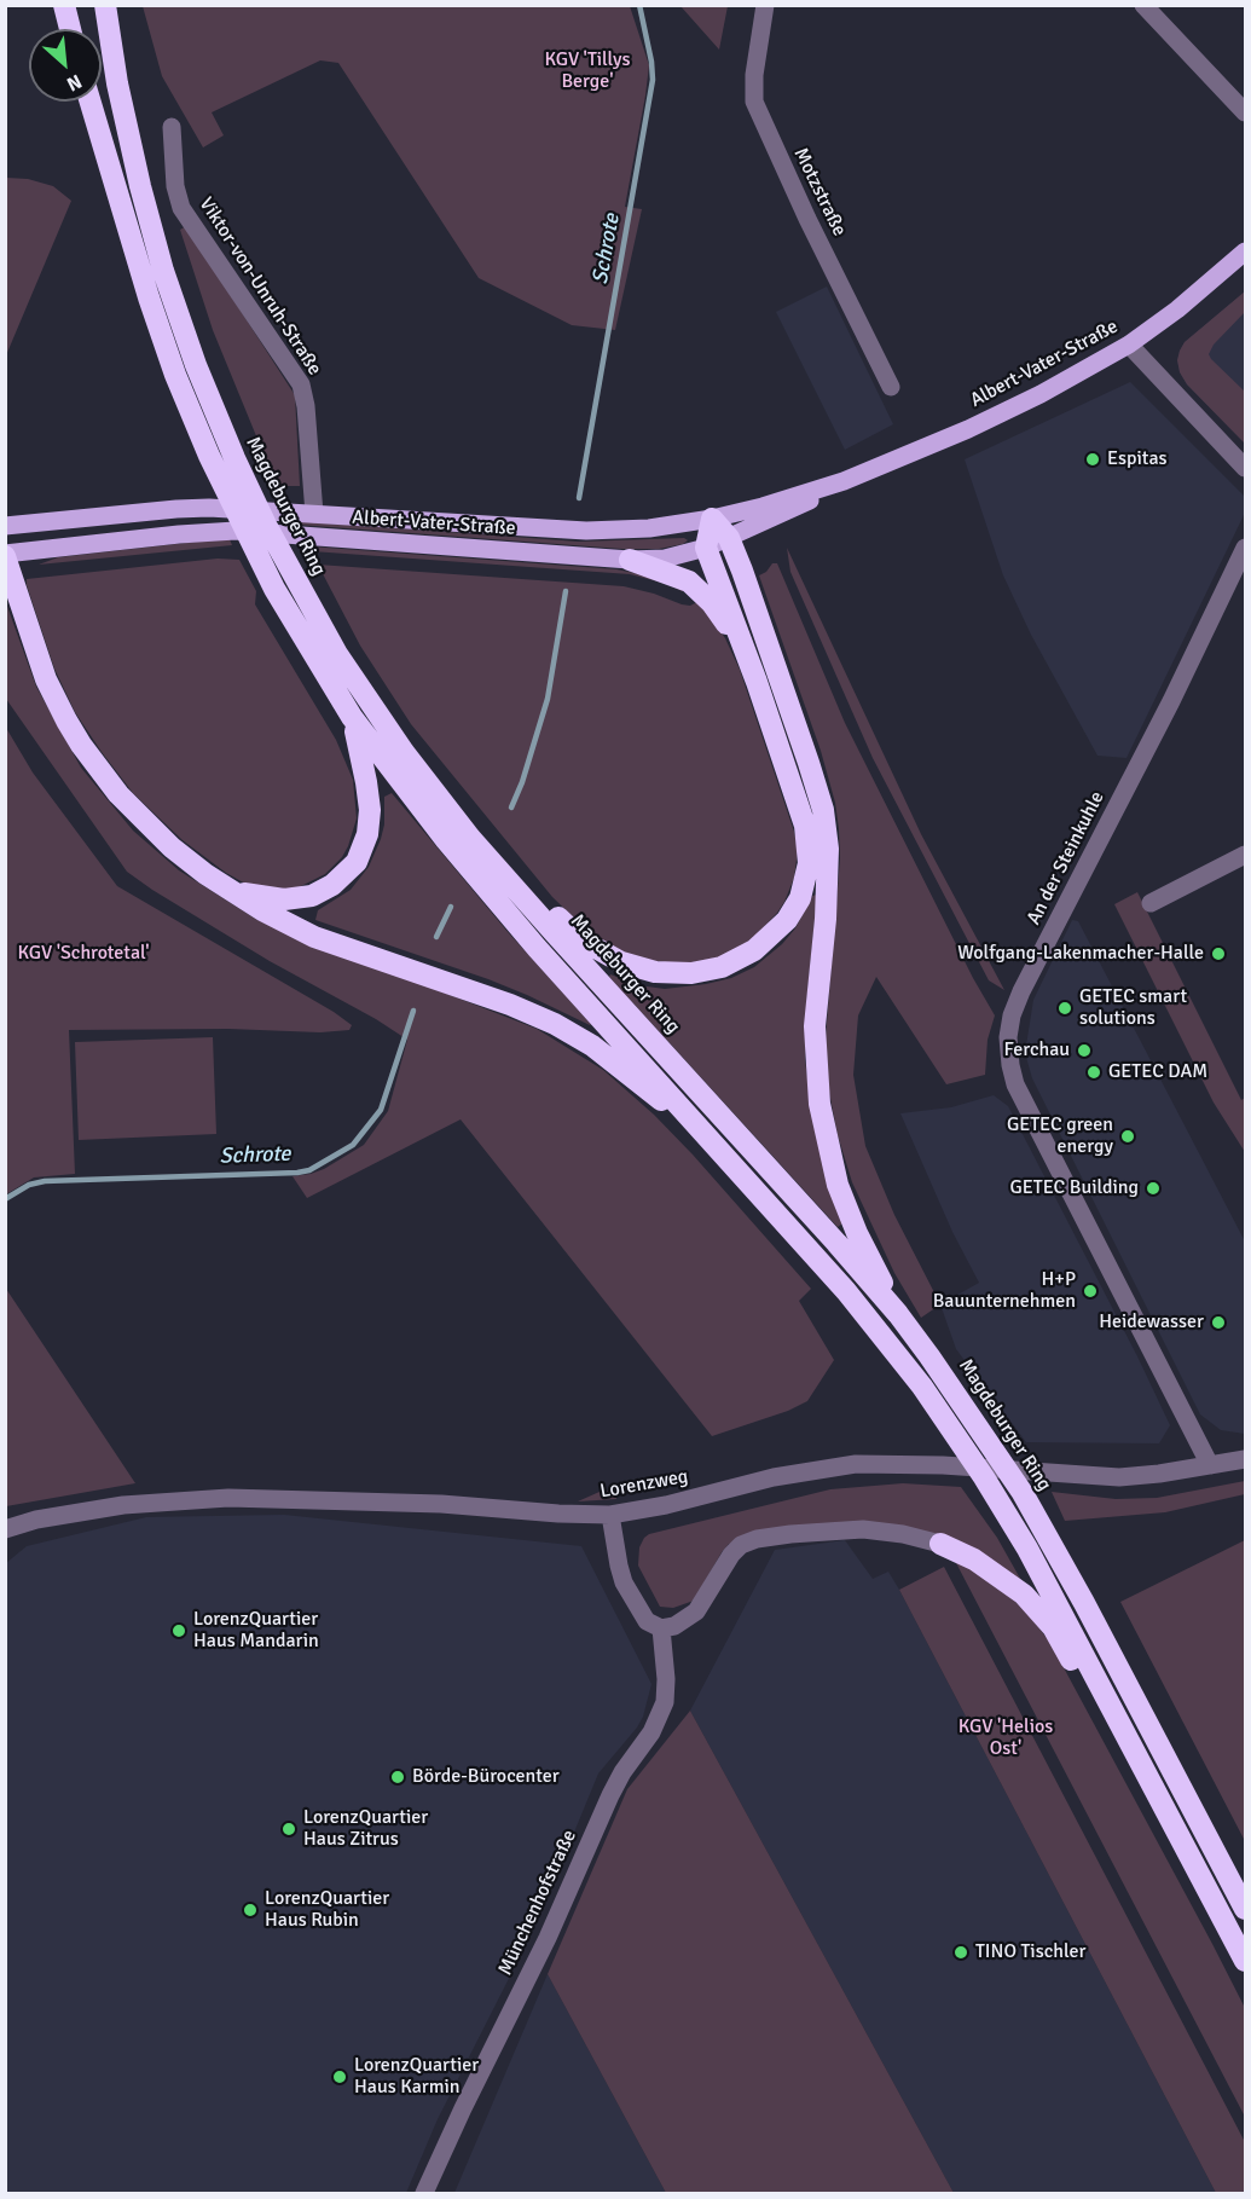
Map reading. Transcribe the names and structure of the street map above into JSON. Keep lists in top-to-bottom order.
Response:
{
  "streets": {
    "highway": ["Magdeburger Ring"],
    "main road": ["Albert-Vater-Straße"],
    "street": [
      "Motzstraße",
      "Viktor-von-Unruh-Straße",
      "An der Steinkuhle",
      "Lorenzweg",
      "Münchenhofstraße"
    ]
  },
  "crossings": [
    ["Viktor-von-Unruh-Straße", "Albert-Vater-Straße"],
    ["An der Steinkuhle", "Lorenzweg"]
  ],
  "water": ["Schrote"],
  "parks": ["KGV 'Tillys Berge'", "KGV 'Schrotetal'", "KGV 'Helios Ost'"],
  "places": [
    "Espitas",
    "Wolfgang-Lakenmacher-Halle",
    "GETEC smart solutions",
    "Ferchau",
    "GETEC DAM",
    "GETEC green energy",
    "GETEC Building",
    "H+P Bauunternehmen",
    "Heidewasser",
    "LorenzQuartier Haus Mandarin",
    "Börde-Bürocenter",
    "LorenzQuartier Haus Zitrus",
    "LorenzQuartier Haus Rubin",
    "TINO Tischler",
    "LorenzQuartier Haus Karmin"
  ],
  "north": "bottom right"
}
